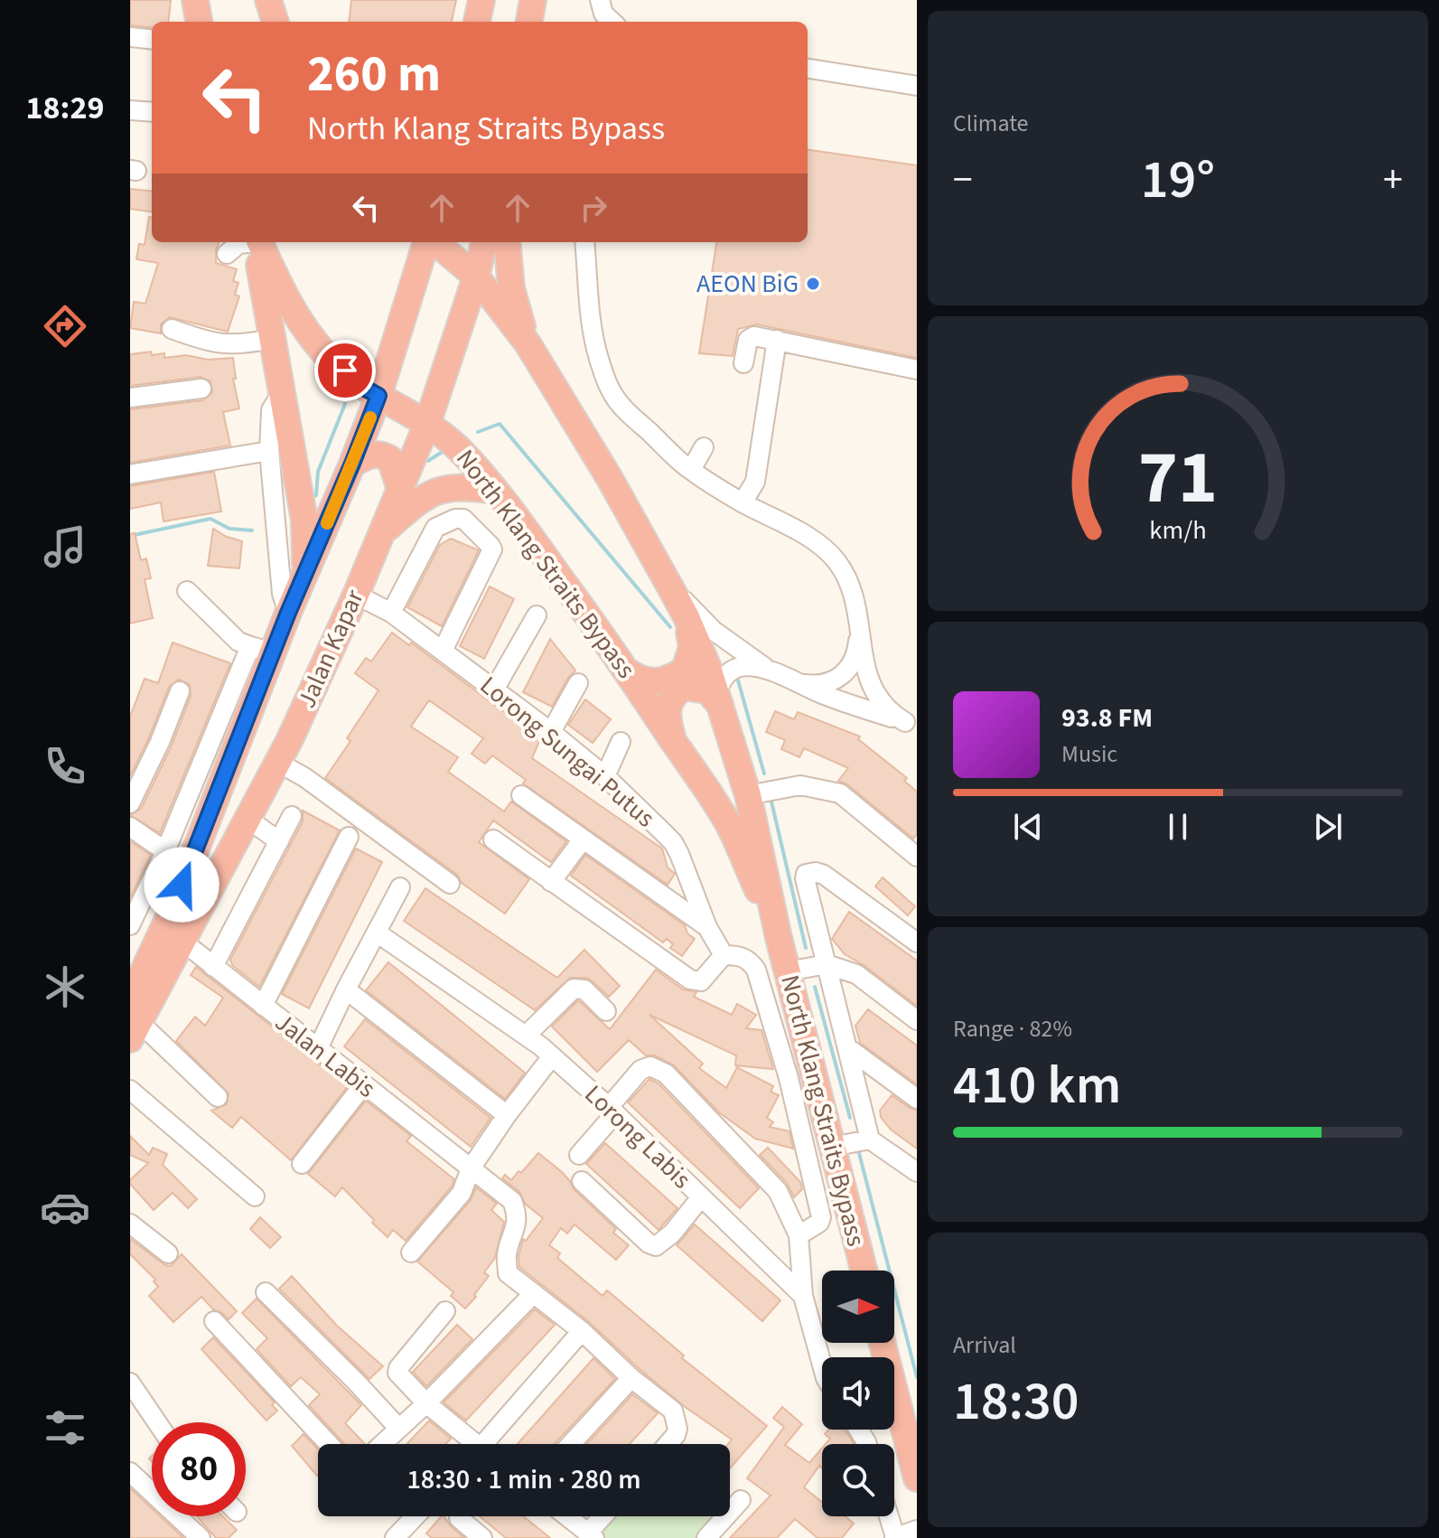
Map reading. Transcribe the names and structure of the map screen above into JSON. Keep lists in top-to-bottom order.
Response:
{
  "streets": {
    "highway": ["North Klang Straits Bypass", "Jalan Kapar"],
    "street": ["Lorong Sungai Putus", "Jalan Labis", "Lorong Labis"]
  },
  "crossings": [
    ["North Klang Straits Bypass", "Jalan Kapar"],
    ["Jalan Kapar", "Lorong Sungai Putus"],
    ["Jalan Kapar", "Jalan Labis"]
  ],
  "places": ["AEON BiG"],
  "north": "right",
  "page": {
    "tabs": "18:29",
    "tile": [
      "Climate",
      ["Range · 82%", "410 km"],
      ["Arrival", "18:30"]
    ],
    "turn": ["260 m", "North Klang Straits Bypass"],
    "heat": ["−", "19°", "+"],
    "song": ["93.8 FM", "Music"],
    "limit": "80",
    "trip": "18:30 · 1 min · 280 m",
    "gauge": ["71", "km/h"]
  }
}
